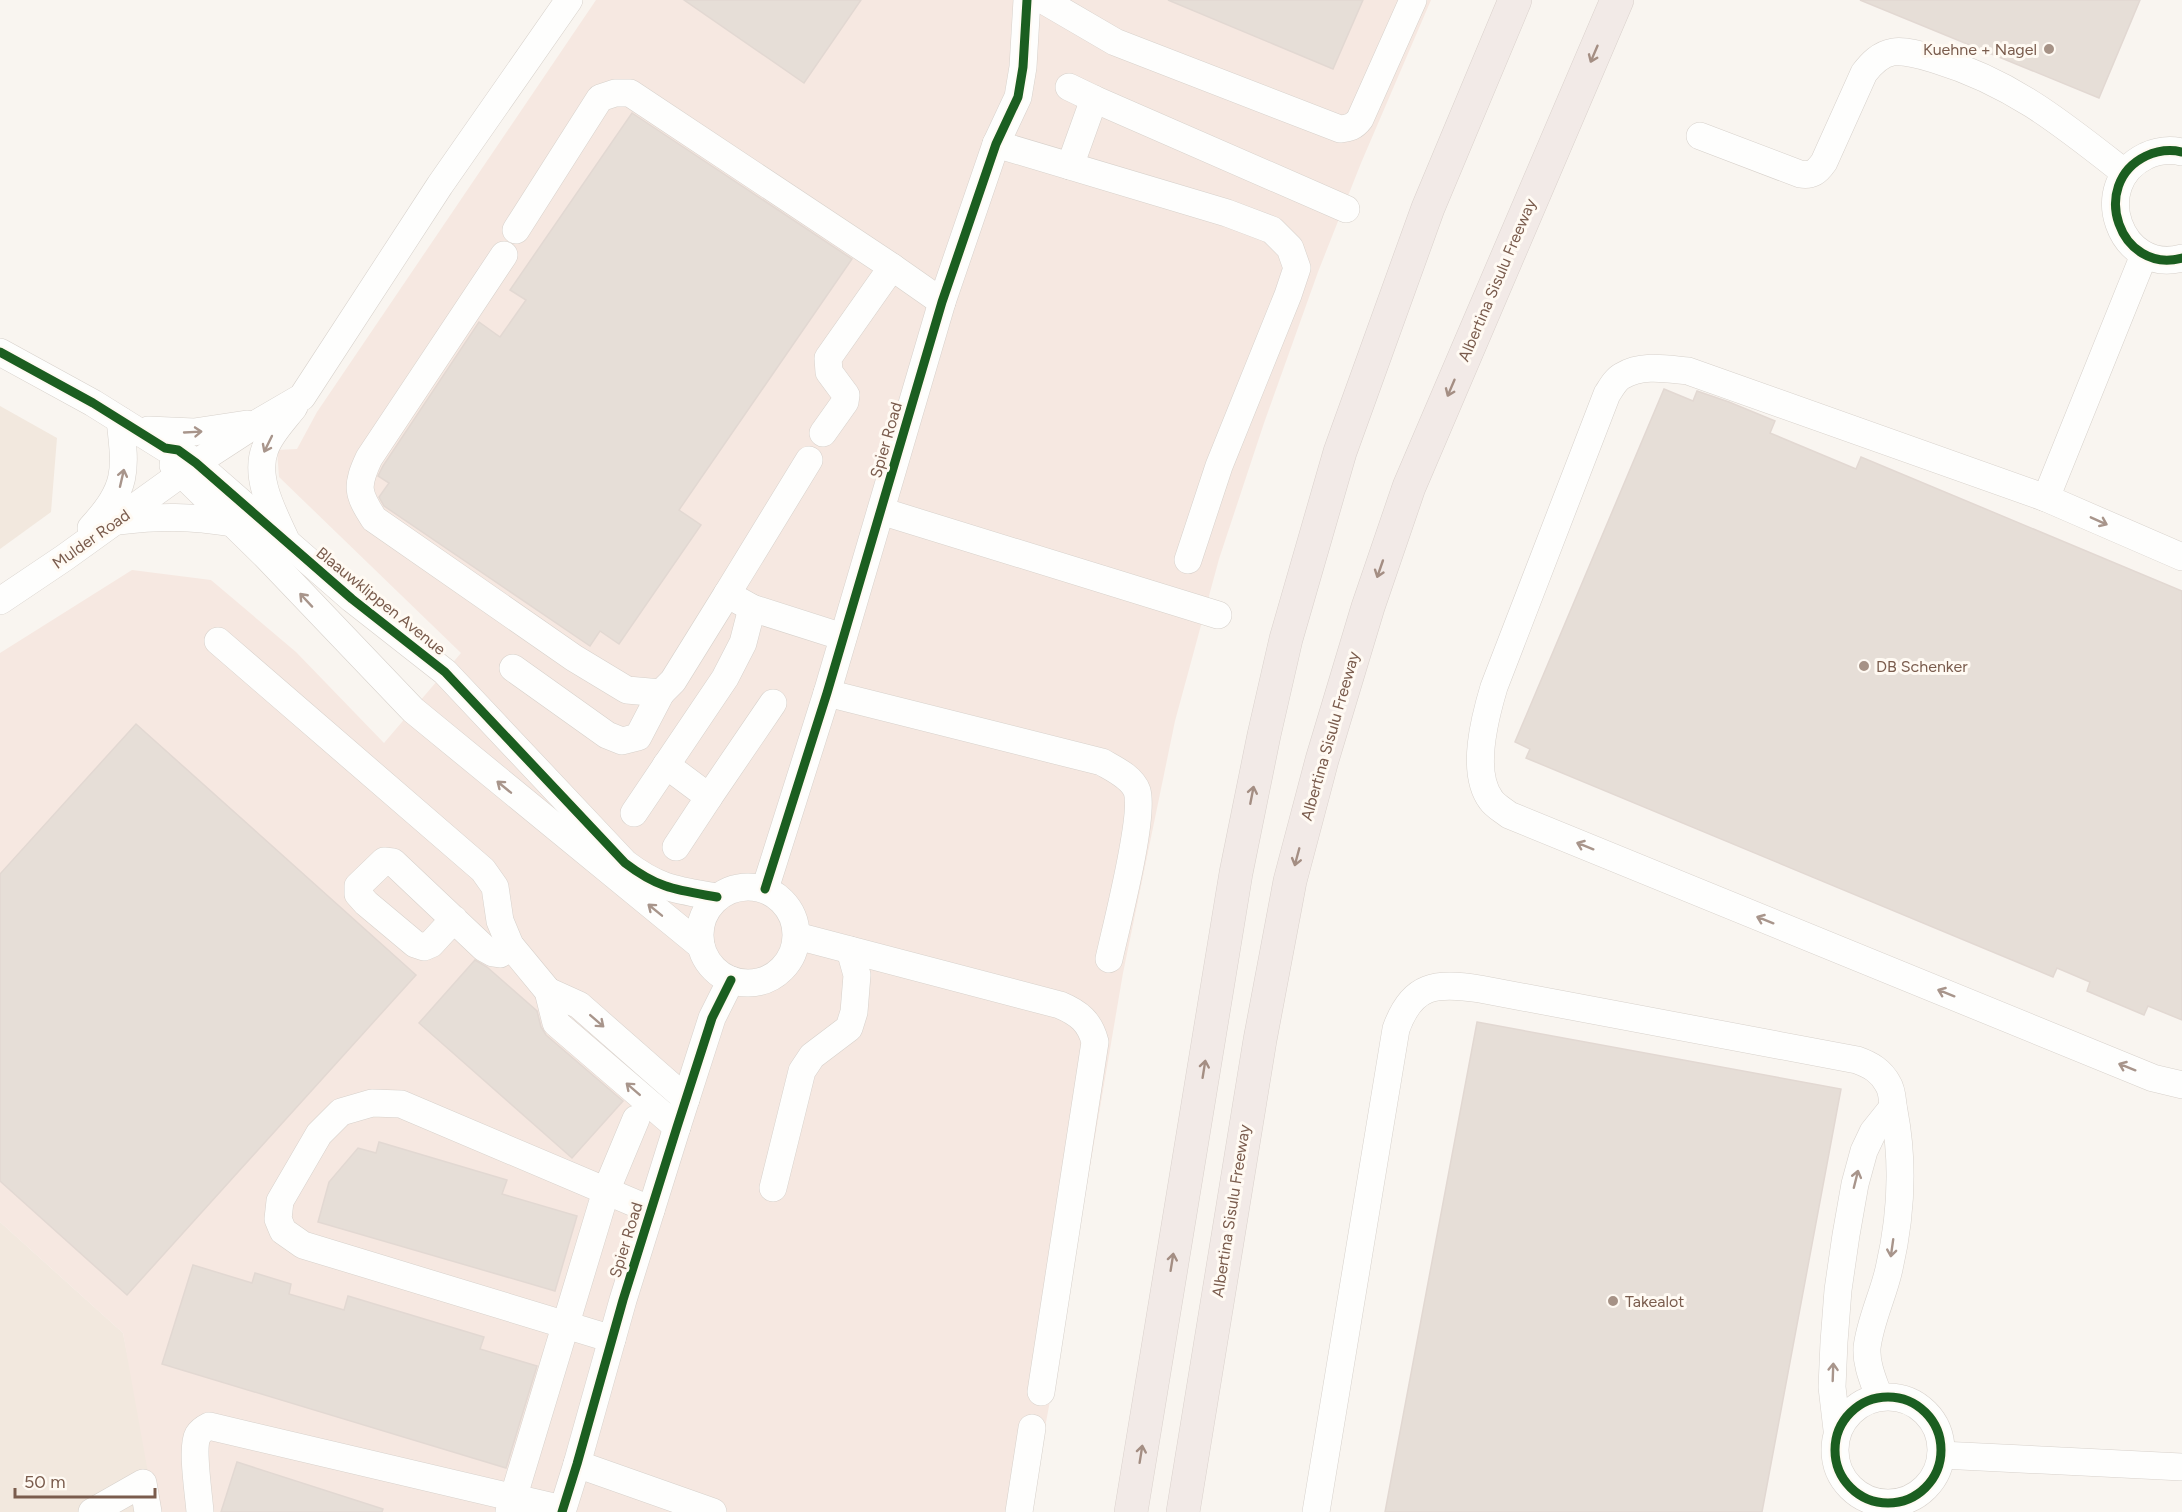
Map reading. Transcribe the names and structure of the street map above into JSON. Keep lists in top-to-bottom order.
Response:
{
  "streets": {
    "highway": ["Albertina Sisulu Freeway"],
    "street": ["Spier Road", "Mulder Road", "Blaauwklippen Avenue"]
  },
  "crossings": [
    ["Spier Road", "Blaauwklippen Avenue"],
    ["Mulder Road", "Blaauwklippen Avenue"]
  ],
  "places": ["Kuehne + Nagel", "DB Schenker", "Takealot"],
  "scale_bar": "50 m"
}
